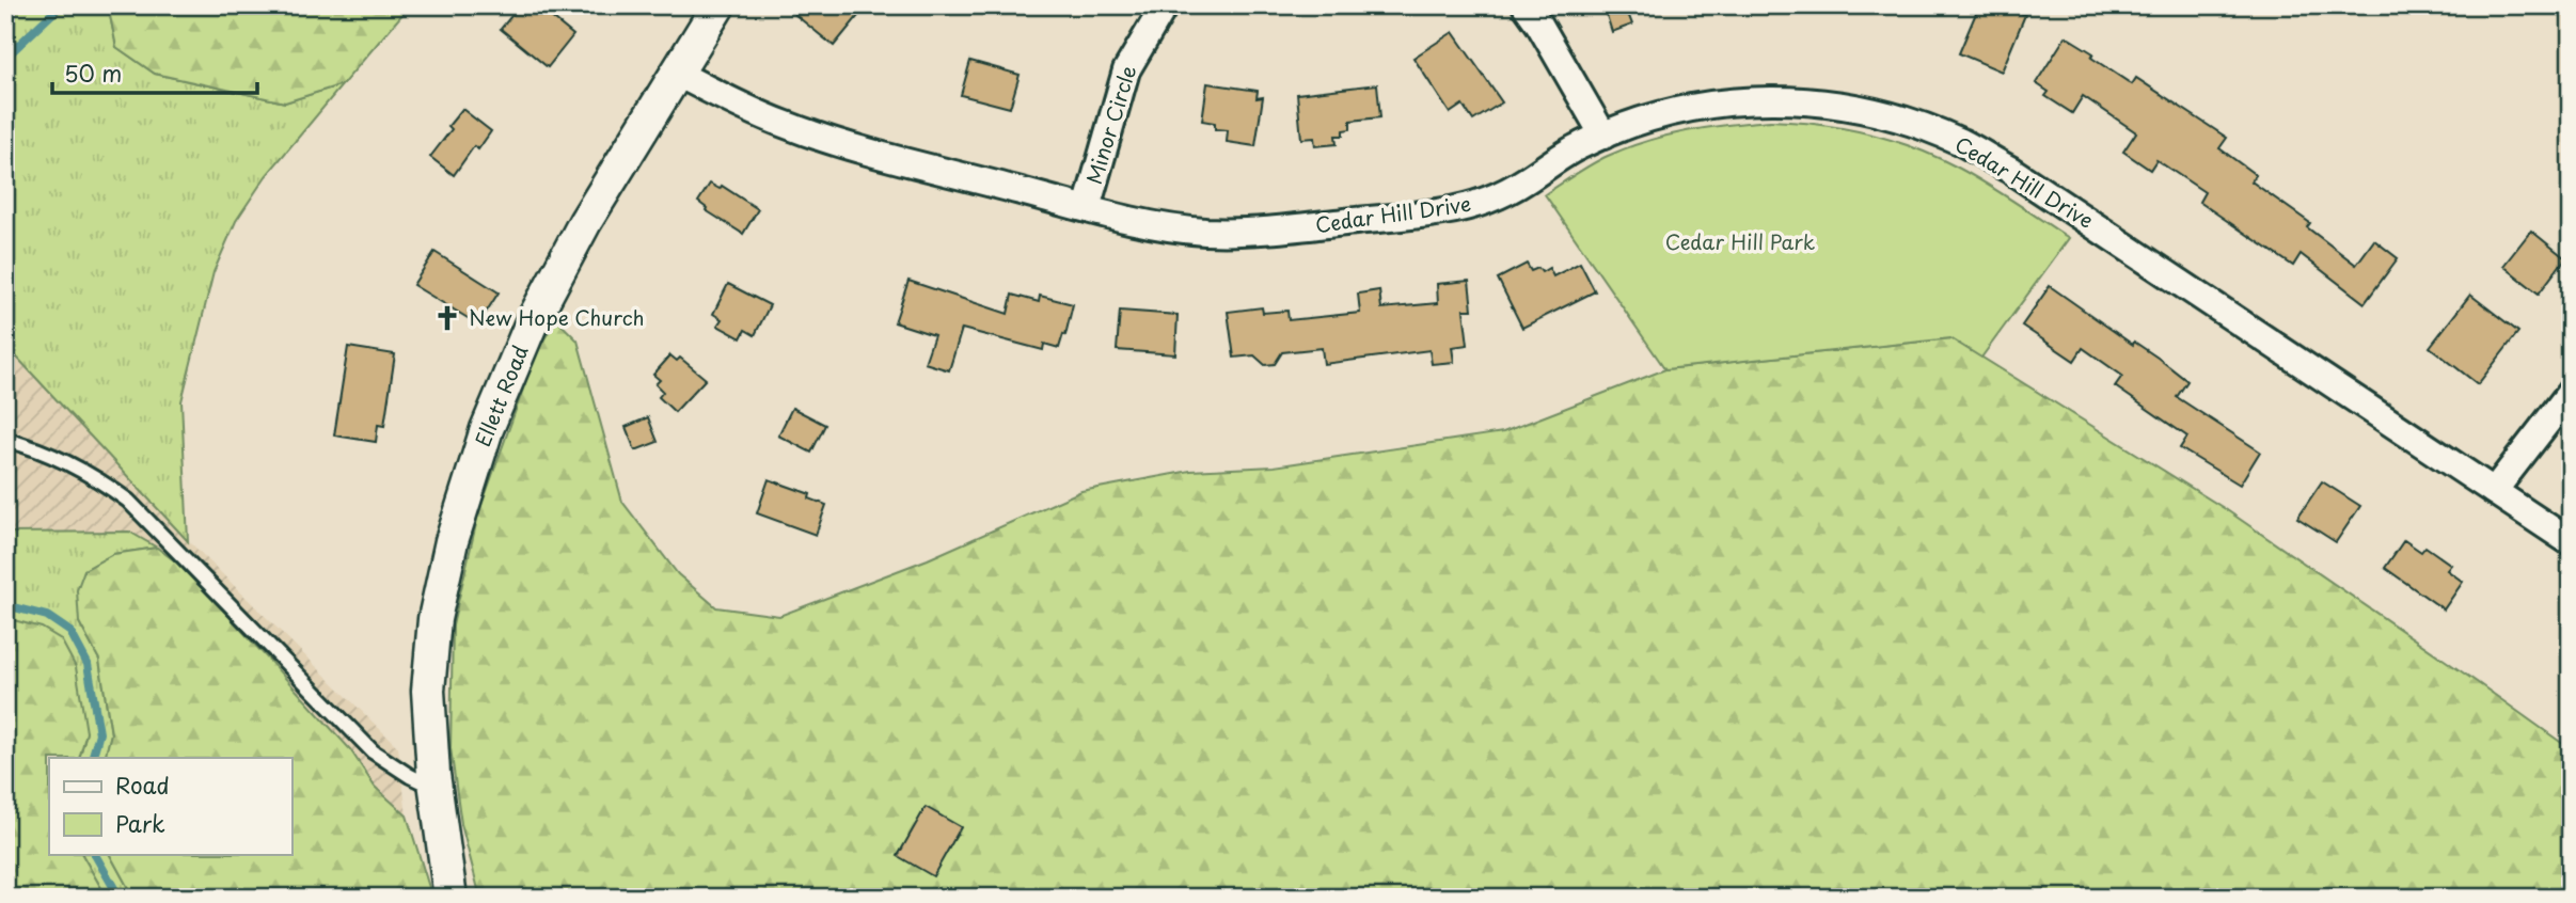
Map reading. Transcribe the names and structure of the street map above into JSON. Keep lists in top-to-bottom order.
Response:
{
  "streets": {
    "street": ["Minor Circle", "Cedar Hill Drive", "Ellett Road"]
  },
  "crossings": [
    ["Minor Circle", "Cedar Hill Drive"],
    ["Cedar Hill Drive", "Ellett Road"]
  ],
  "parks": ["Cedar Hill Park"],
  "places": {
    "church": ["New Hope Church"]
  },
  "legend": ["Road", "Park"],
  "scale_bar": "50 m"
}
